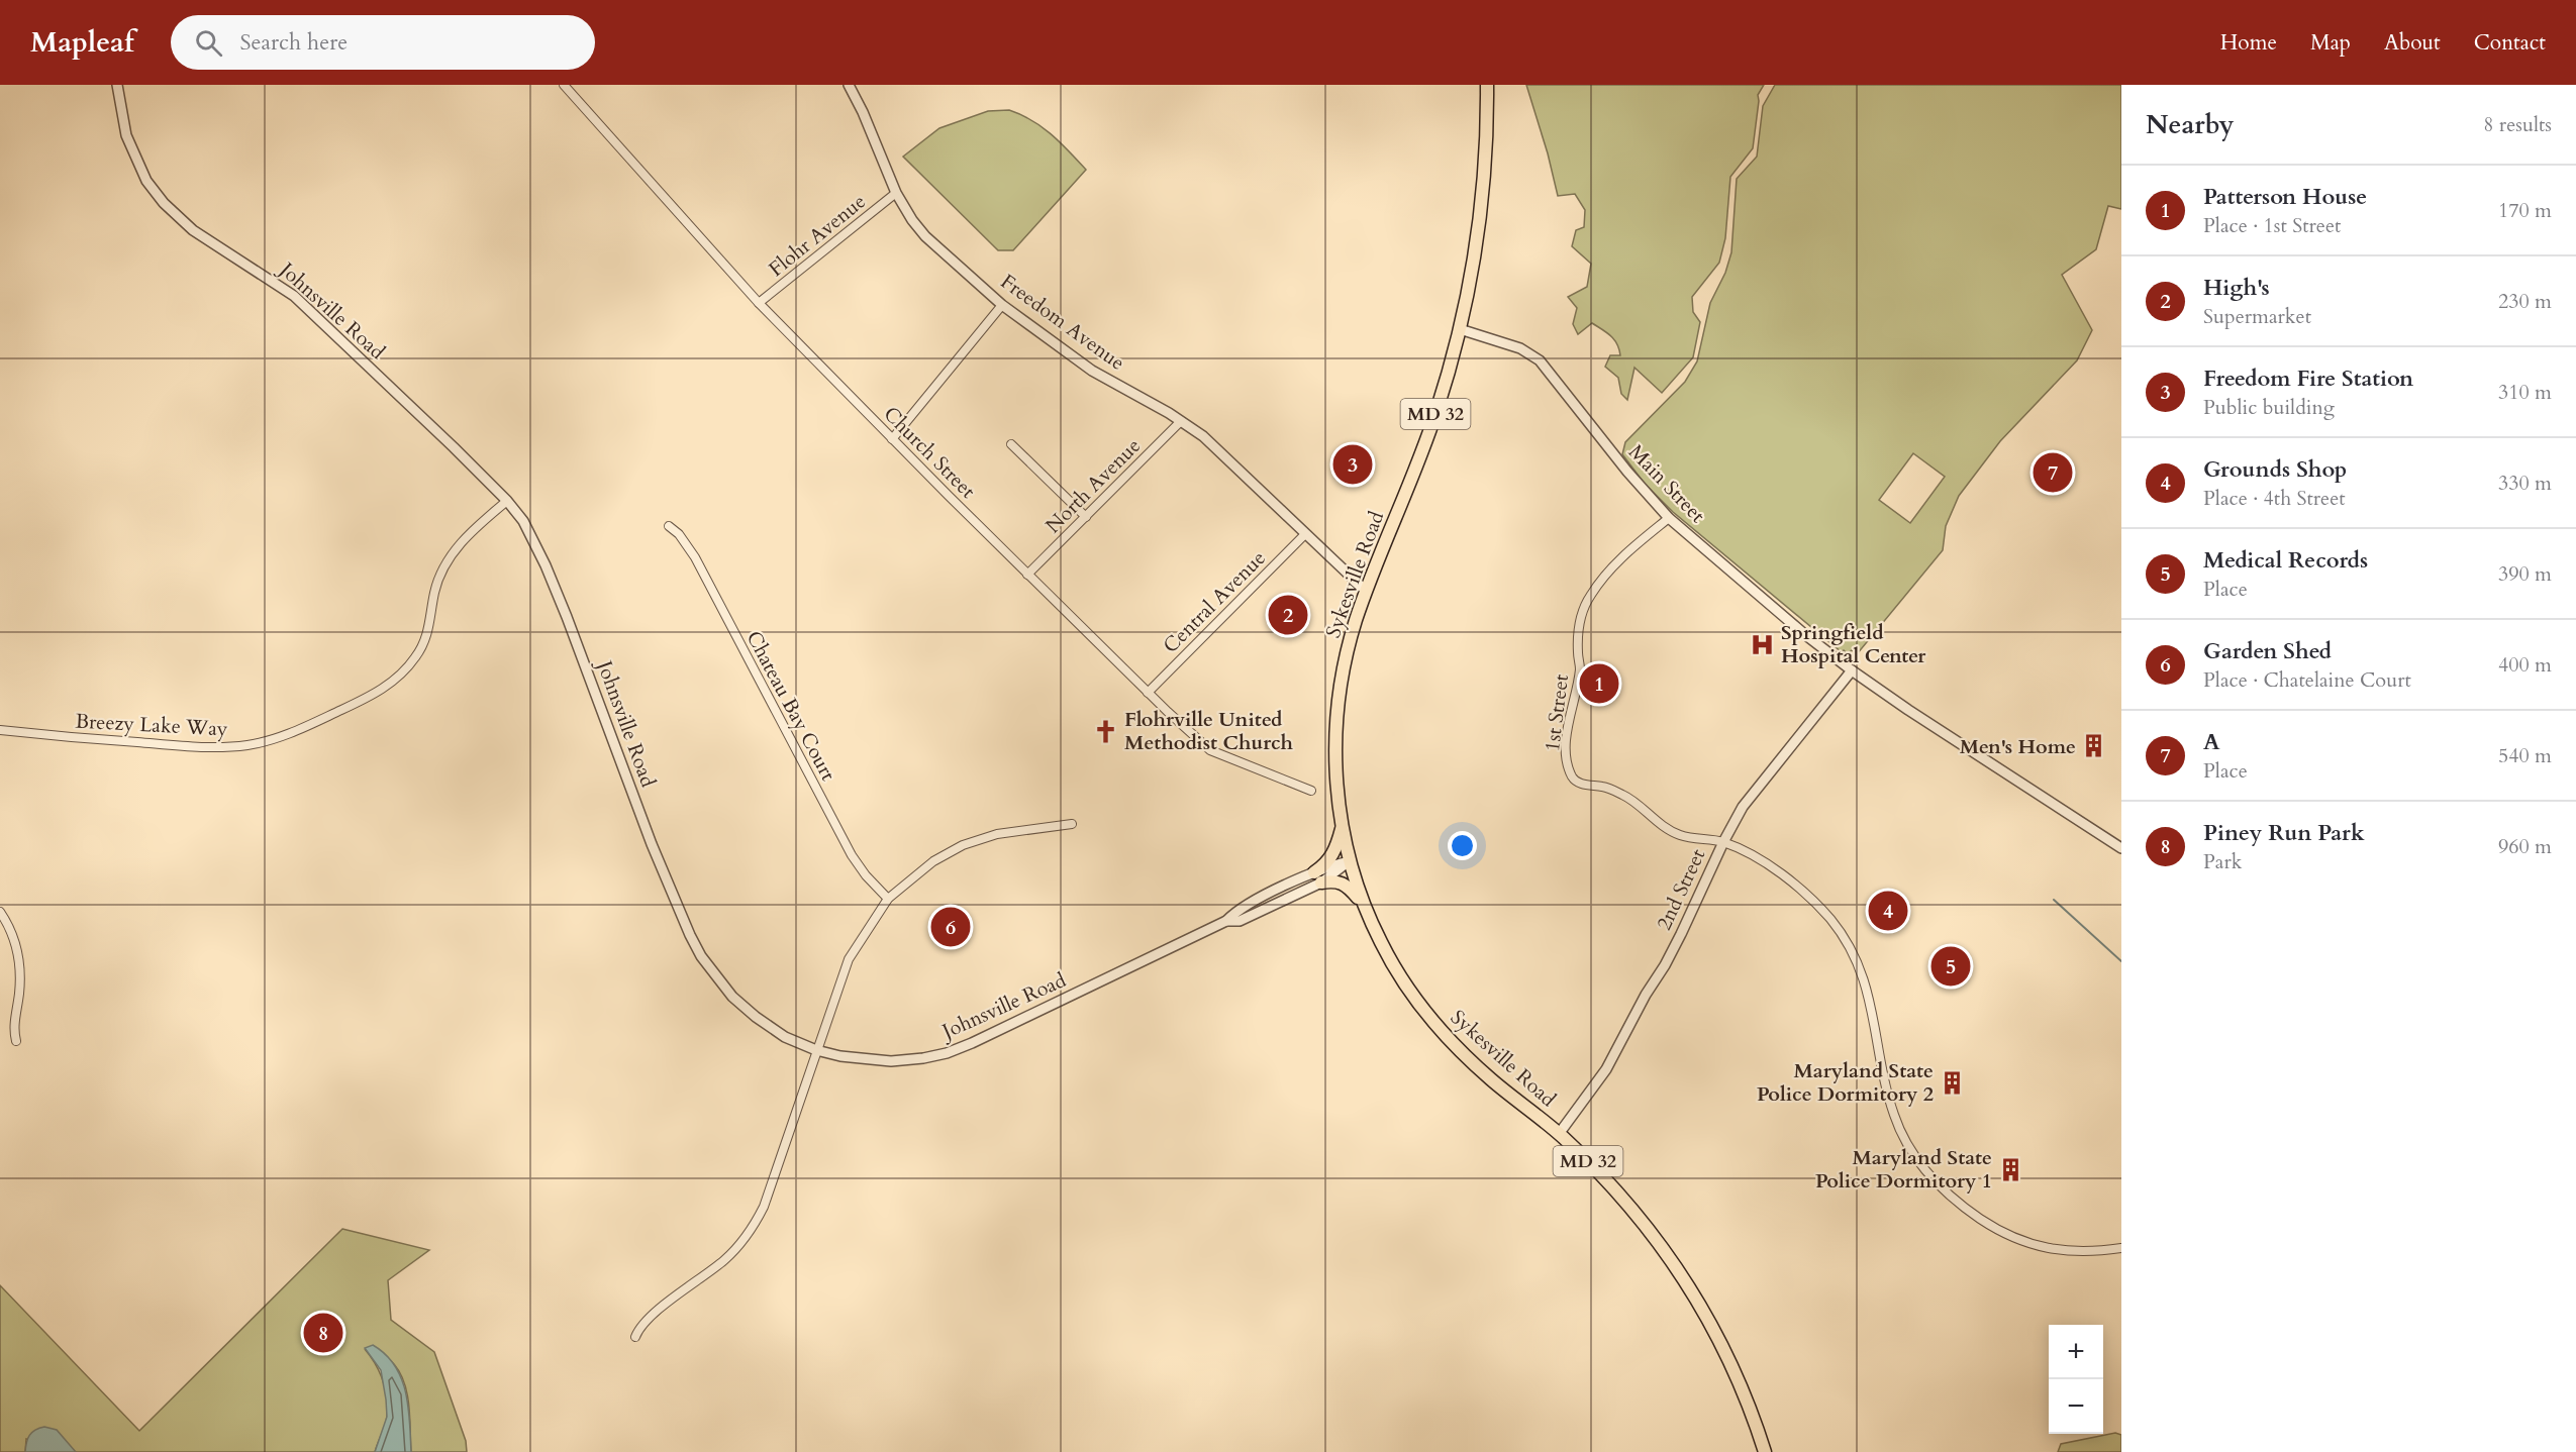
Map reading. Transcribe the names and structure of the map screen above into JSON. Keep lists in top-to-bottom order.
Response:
{
  "streets": {
    "main road": ["MD 32", "Sykesville Road"],
    "street": [
      "Flohr Avenue",
      "Johnsville Road",
      "Freedom Avenue",
      "Church Street",
      "Main Street",
      "North Avenue",
      "Central Avenue",
      "Chateau Bay Court",
      "1st Street",
      "Breezy Lake Way",
      "2nd Street"
    ]
  },
  "crossings": [
    ["Flohr Avenue", "Freedom Avenue"],
    ["Flohr Avenue", "Church Street"],
    ["Johnsville Road", "Sykesville Road"],
    ["Johnsville Road", "Breezy Lake Way"],
    ["Freedom Avenue", "North Avenue"],
    ["Freedom Avenue", "Sykesville Road"],
    ["Freedom Avenue", "Central Avenue"],
    ["Church Street", "North Avenue"],
    ["Church Street", "Central Avenue"],
    ["Main Street", "Sykesville Road"],
    ["Main Street", "1st Street"],
    ["Main Street", "2nd Street"],
    ["Sykesville Road", "2nd Street"],
    ["1st Street", "2nd Street"]
  ],
  "places": {
    "hospital": ["Springfield Hospital Center"],
    "church": ["Flohrville United Methodist Church"],
    "building": ["Men's Home", "Maryland State Police Dormitory 2", "Maryland State Police Dormitory 1"]
  },
  "page": {
    "header": "Mapleaf",
    "search": "Search here",
    "nav": [
      "Home",
      "Map",
      "About",
      "Contact"
    ],
    "heading": ["Nearby", "8 results"],
    "list": [
      {
        "mark": "1",
        "name": "Patterson House",
        "note": "Place · 1st Street",
        "value": "170 m"
      },
      {
        "mark": "2",
        "name": "High's",
        "note": "Supermarket",
        "value": "230 m"
      },
      {
        "mark": "3",
        "name": "Freedom Fire Station",
        "note": "Public building",
        "value": "310 m"
      },
      {
        "mark": "4",
        "name": "Grounds Shop",
        "note": "Place · 4th Street",
        "value": "330 m"
      },
      {
        "mark": "5",
        "name": "Medical Records",
        "note": "Place",
        "value": "390 m"
      },
      {
        "mark": "6",
        "name": "Garden Shed",
        "note": "Place · Chatelaine Court",
        "value": "400 m"
      },
      {
        "mark": "7",
        "name": "A",
        "note": "Place",
        "value": "540 m"
      },
      {
        "mark": "8",
        "name": "Piney Run Park",
        "note": "Park",
        "value": "960 m"
      }
    ],
    "pins": [
      "3",
      "7",
      "2",
      "1",
      "4",
      "6",
      "5",
      "8"
    ],
    "map_buttons": ["+", "−"]
  }
}
